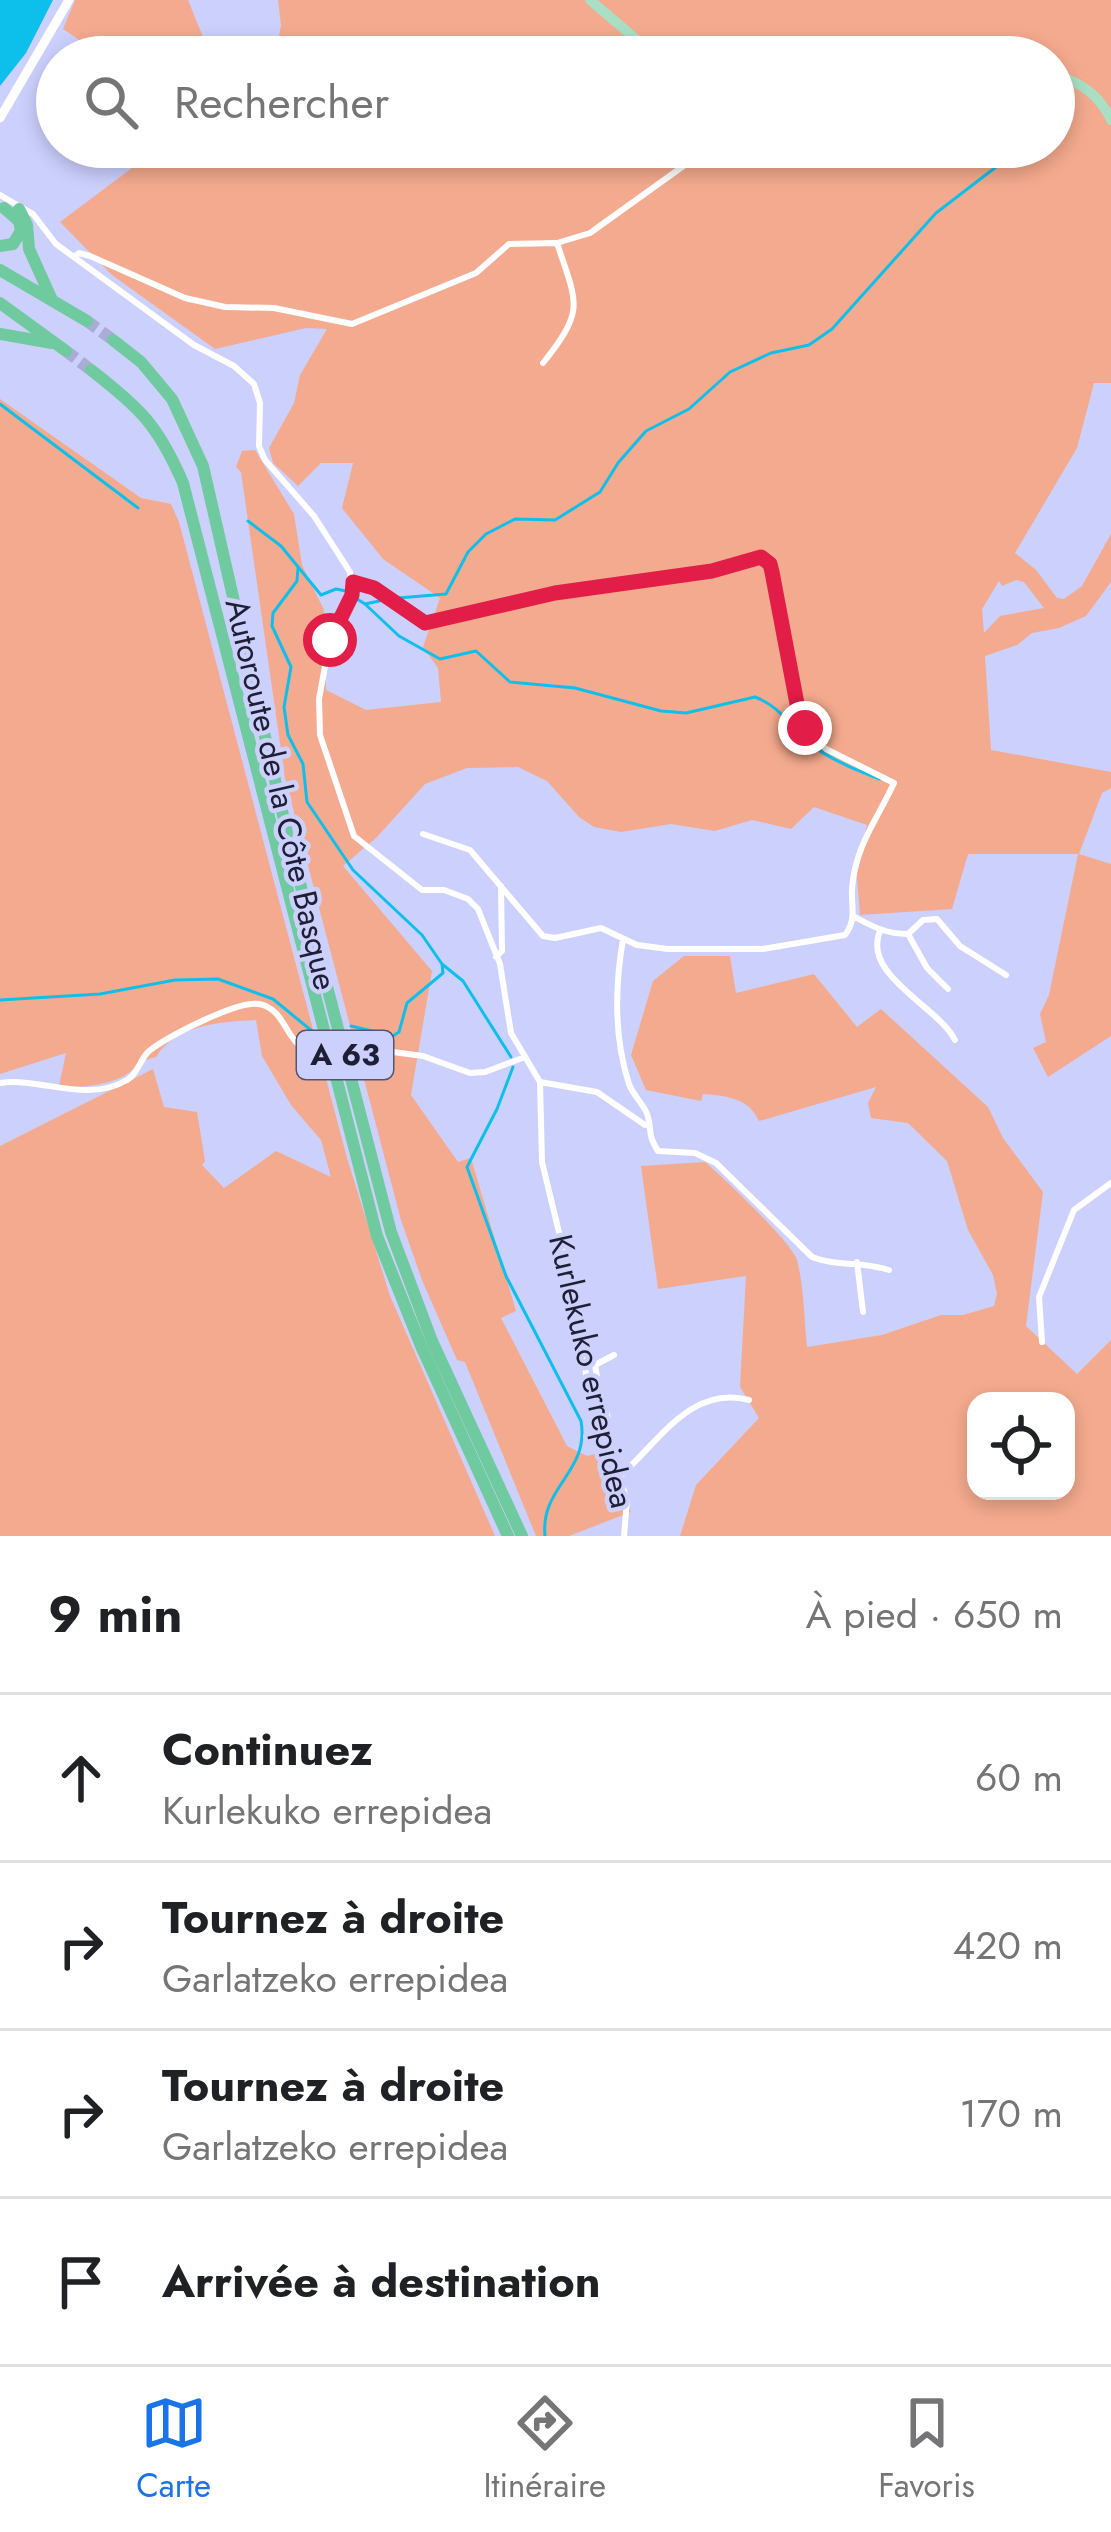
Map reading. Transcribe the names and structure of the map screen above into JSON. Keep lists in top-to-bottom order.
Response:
{
  "streets": {
    "highway": ["Autoroute de la Côte Basque", "A 63"],
    "street": ["Kurlekuko errepidea"]
  },
  "page": {
    "search": "Rechercher",
    "heading": ["9 min", "À pied · 650 m"],
    "list": [
      ["Continuez", "Kurlekuko errepidea", "60 m"],
      ["Tournez à droite", "Garlatzeko errepidea", "420 m"],
      ["Tournez à droite", "Garlatzeko errepidea", "170 m"],
      "Arrivée à destination"
    ],
    "nav": ["Carte", "Itinéraire", "Favoris"]
  }
}
